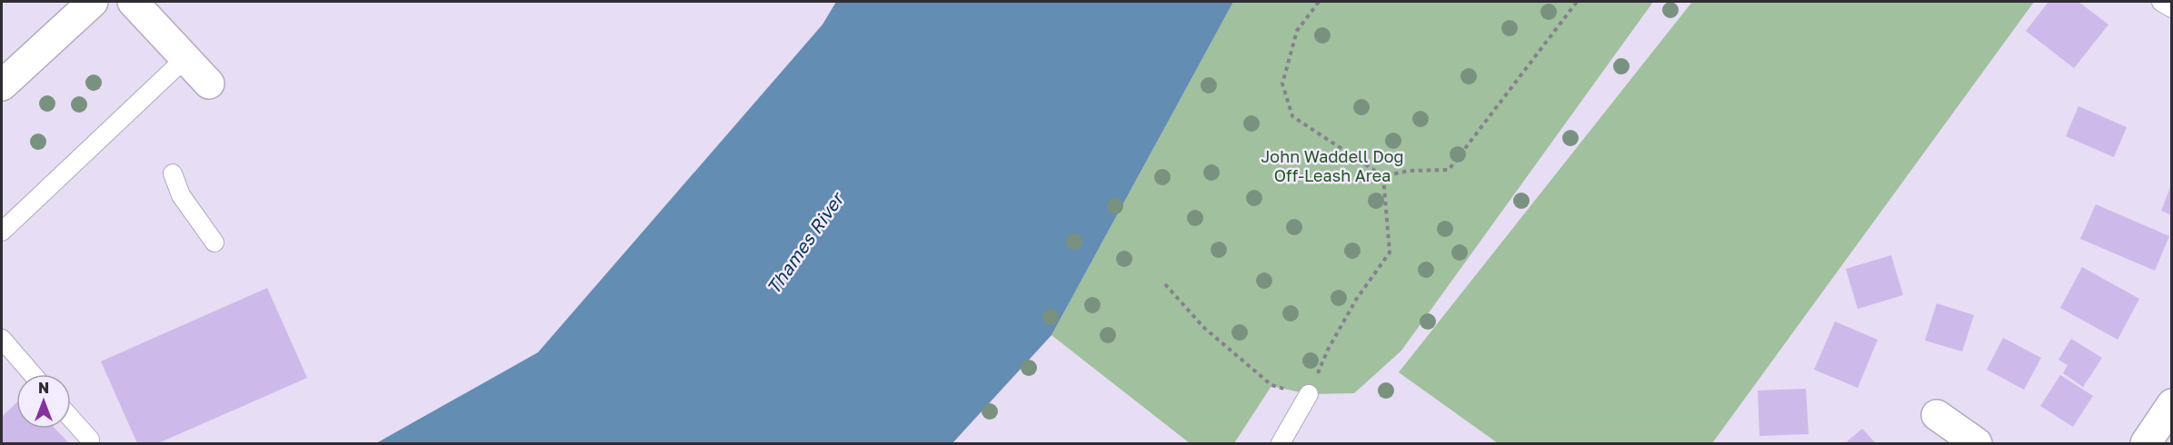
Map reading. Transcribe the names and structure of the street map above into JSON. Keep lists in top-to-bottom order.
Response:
{
  "water": ["Thames River"],
  "parks": ["John Waddell Dog Off-Leash Area"],
  "north": "top"
}
